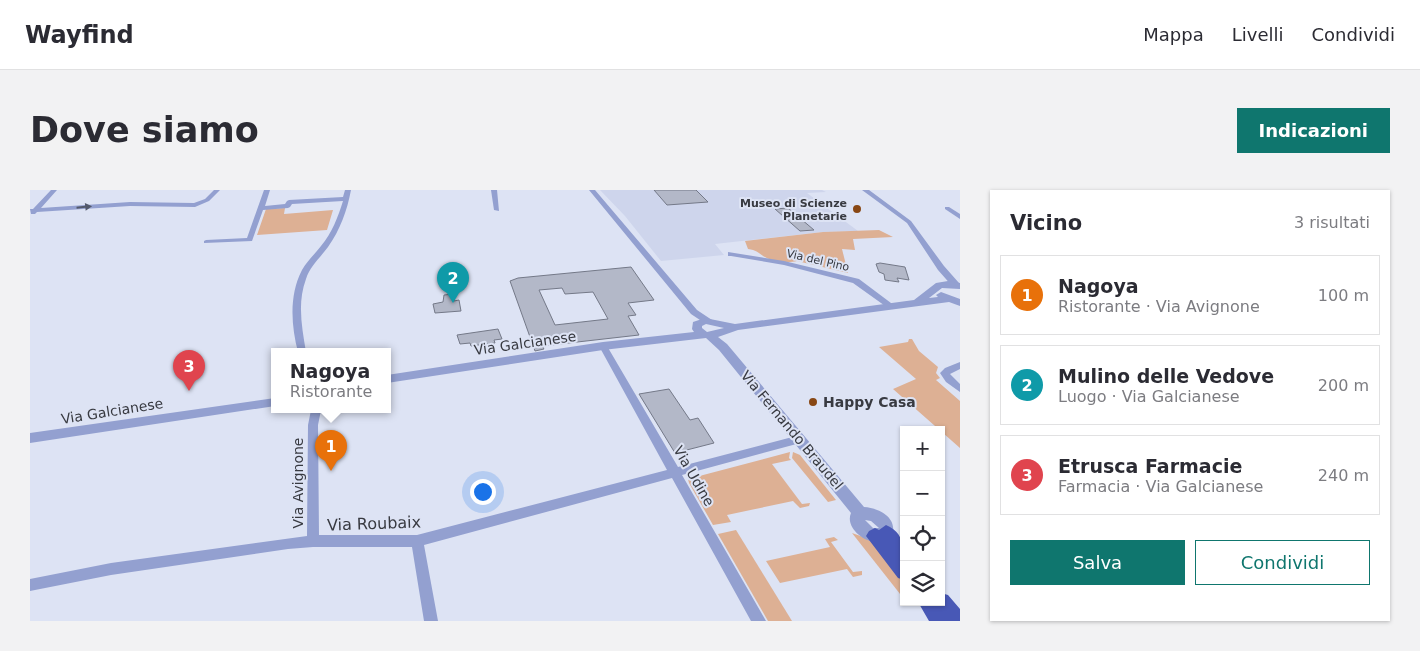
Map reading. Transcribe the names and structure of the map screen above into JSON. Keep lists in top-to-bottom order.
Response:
{
  "streets": {
    "street": [
      "Via del Pino",
      "Via Galcianese",
      "Via Fernando Braudel",
      "Via Udine",
      "Via Avignone",
      "Via Roubaix"
    ]
  },
  "crossings": [
    ["Via del Pino", "Via Galcianese"],
    ["Via Galcianese", "Via Fernando Braudel"],
    ["Via Galcianese", "Via Udine"],
    ["Via Fernando Braudel", "Via Roubaix"],
    ["Via Udine", "Via Roubaix"],
    ["Via Avignone", "Via Roubaix"]
  ],
  "places": ["Museo di Scienze Planetarie", "Happy Casa"],
  "page": {
    "header": "Wayfind",
    "nav": ["Mappa", "Livelli", "Condividi"],
    "buttons": [
      "Indicazioni",
      ["Salva", "Condividi"]
    ],
    "title": "Dove siamo",
    "heading": ["Vicino", "3 risultati"],
    "list": [
      {
        "mark": "1",
        "name": "Nagoya",
        "note": "Ristorante · Via Avignone",
        "value": "100 m"
      },
      {
        "mark": "2",
        "name": "Mulino delle Vedove",
        "note": "Luogo · Via Galcianese",
        "value": "200 m"
      },
      {
        "mark": "3",
        "name": "Etrusca Farmacie",
        "note": "Farmacia · Via Galcianese",
        "value": "240 m"
      }
    ],
    "pins": ["2", "3", "1"],
    "popup": ["Nagoya", "Ristorante"],
    "map_buttons": ["+", "−"]
  }
}
